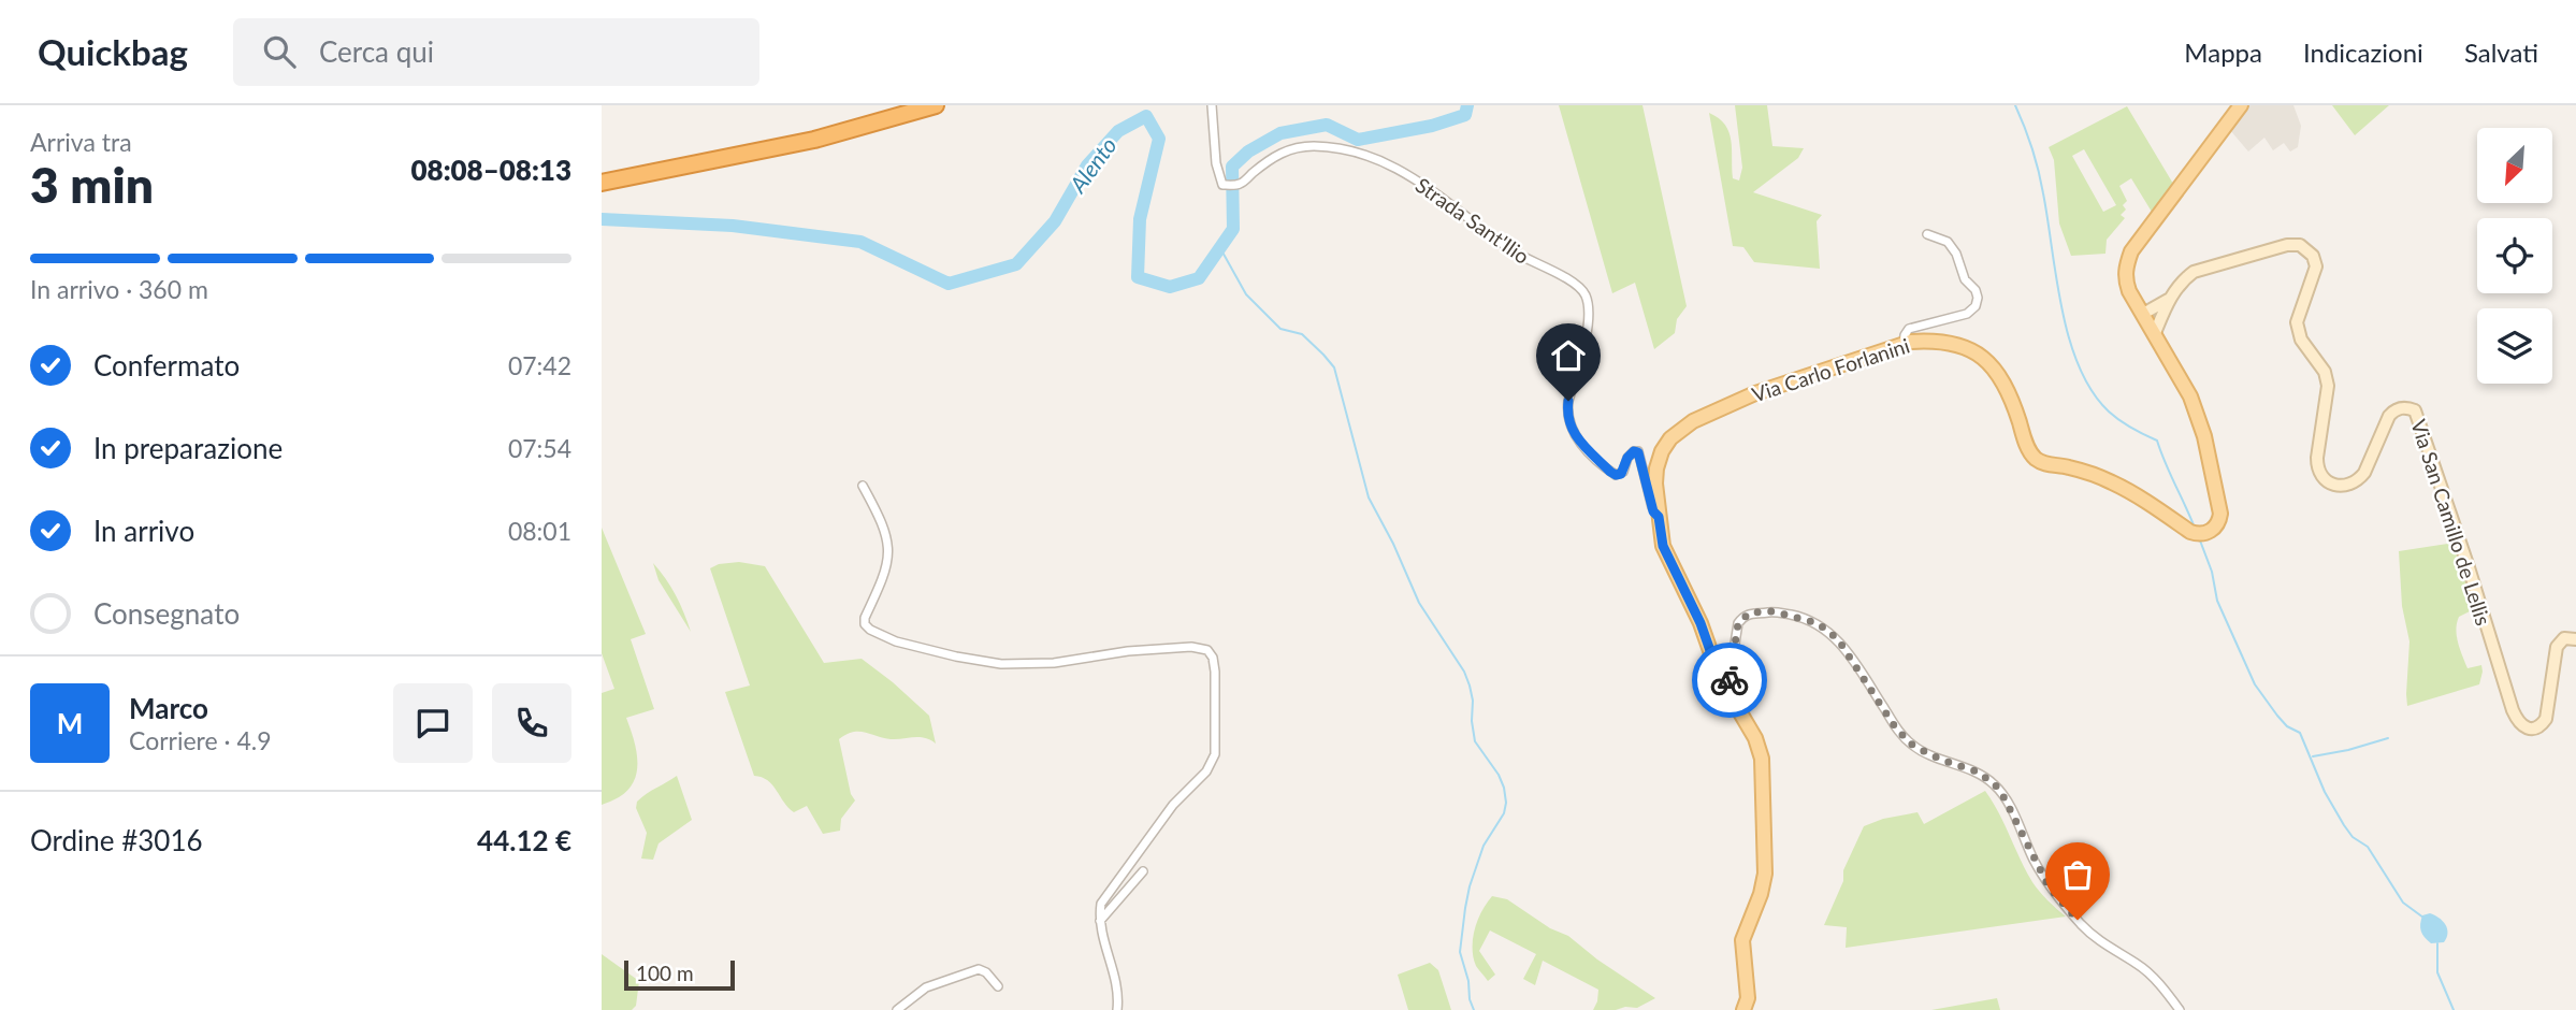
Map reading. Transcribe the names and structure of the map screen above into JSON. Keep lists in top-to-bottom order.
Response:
{
  "streets": {
    "main road": ["Via Carlo Forlanini", "Via San Camillo de Lellis"],
    "street": ["Strada Sant'Ilio"]
  },
  "crossings": [
    ["Strada Sant'Ilio", "Via Carlo Forlanini"],
    ["Via Carlo Forlanini", "Via San Camillo de Lellis"]
  ],
  "water": ["Alento"],
  "scale_bar": "100 m",
  "north": "bottom left",
  "page": {
    "header": "Quickbag",
    "search": "Cerca qui",
    "nav": ["Mappa", "Indicazioni", "Salvati"],
    "heading": ["3 min", "Arriva tra", "08:08–08:13"],
    "panel": [
      "Marco",
      "Corriere · 4.9",
      "Ordine #3016",
      "44.12 €"
    ],
    "bar": "In arrivo · 360 m",
    "list": [
      ["Confermato", "07:42"],
      ["In preparazione", "07:54"],
      ["In arrivo", "08:01"],
      "Consegnato"
    ],
    "round": "M",
    "scale": "100 m"
  }
}
